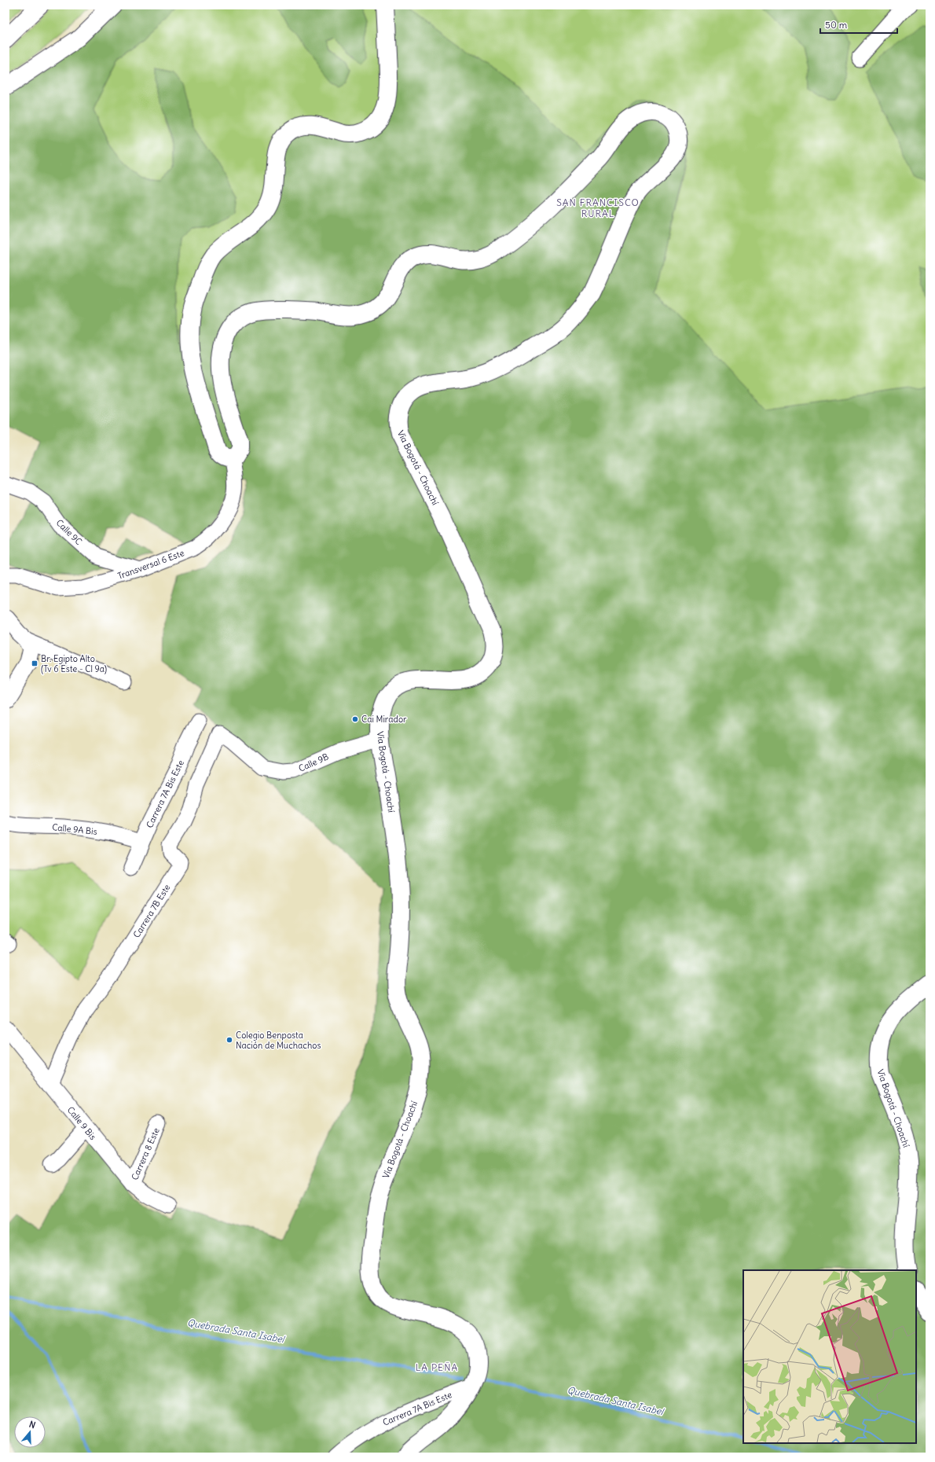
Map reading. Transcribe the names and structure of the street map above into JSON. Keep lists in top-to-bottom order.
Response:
{
  "streets": {
    "main road": ["Vía Bogotá - Choachí"],
    "street": [
      "Calle 9C",
      "Transversal 6 Este",
      "Calle 9B",
      "Carrera 7A Bis Este",
      "Calle 9A Bis",
      "Carrera 7B Este",
      "Calle 9 Bis",
      "Carrera 8 Este"
    ]
  },
  "crossings": [
    ["Vía Bogotá - Choachí", "Transversal 6 Este"],
    ["Vía Bogotá - Choachí", "Calle 9B"],
    ["Vía Bogotá - Choachí", "Carrera 7A Bis Este"],
    ["Calle 9C", "Transversal 6 Este"],
    ["Calle 9B", "Carrera 7B Este"],
    ["Carrera 7A Bis Este", "Calle 9A Bis"],
    ["Carrera 7B Este", "Calle 9 Bis"],
    ["Calle 9 Bis", "Carrera 8 Este"]
  ],
  "districts": ["SAN FRANCISCO RURAL", "LA PEÑA"],
  "water": ["Quebrada Santa Isabel"],
  "places": {
    "transit": ["Br. Egipto Alto (Tv 6 Este - Cl 9a)"],
    "other": ["Cai Mirador", "Colegio Benposta Nación de Muchachos"]
  },
  "scale_bar": "50 m",
  "north": "top"
}
